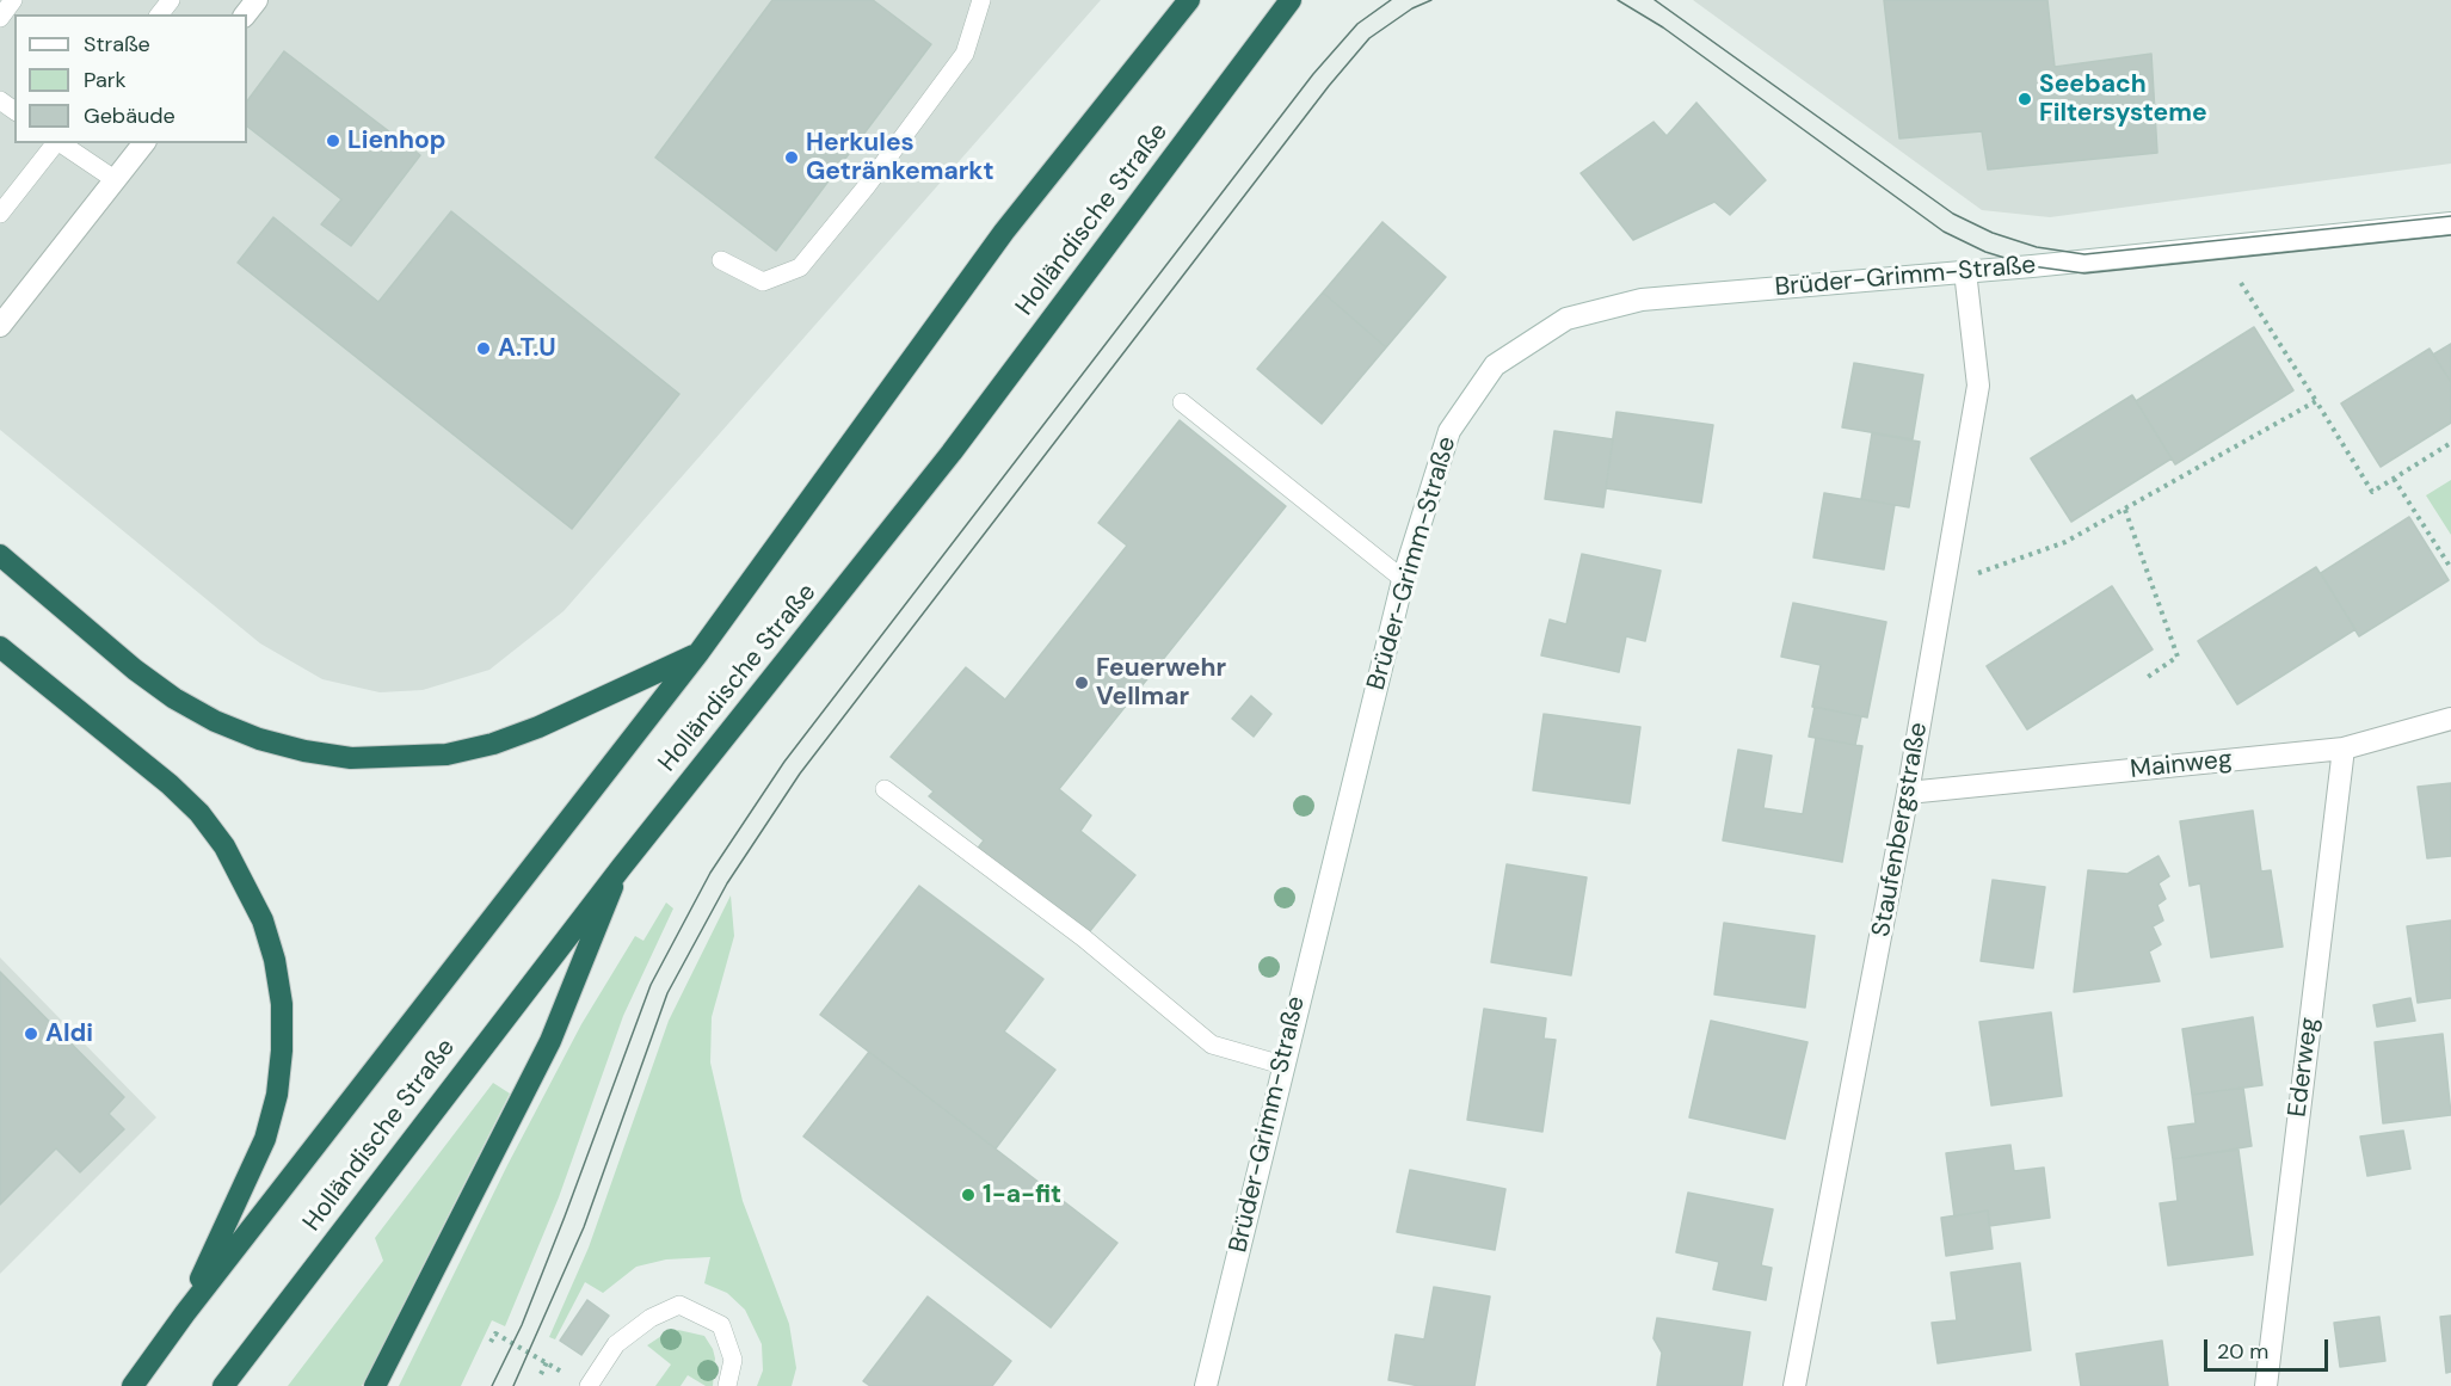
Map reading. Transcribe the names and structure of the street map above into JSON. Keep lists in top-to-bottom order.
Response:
{
  "streets": {
    "highway": ["Holländische Straße"],
    "street": [
      "Brüder-Grimm-Straße",
      "Mainweg",
      "Staufenbergstraße",
      "Ederweg"
    ]
  },
  "crossings": [
    ["Brüder-Grimm-Straße", "Staufenbergstraße"],
    ["Mainweg", "Staufenbergstraße"],
    ["Mainweg", "Ederweg"]
  ],
  "places": [
    "Seebach Filtersysteme",
    "Lienhop",
    "Herkules Getränkemarkt",
    "A.T.U",
    "Feuerwehr Vellmar",
    "Aldi",
    "1-a-fit"
  ],
  "legend": ["Straße", "Park", "Gebäude"],
  "scale_bar": "20 m"
}
